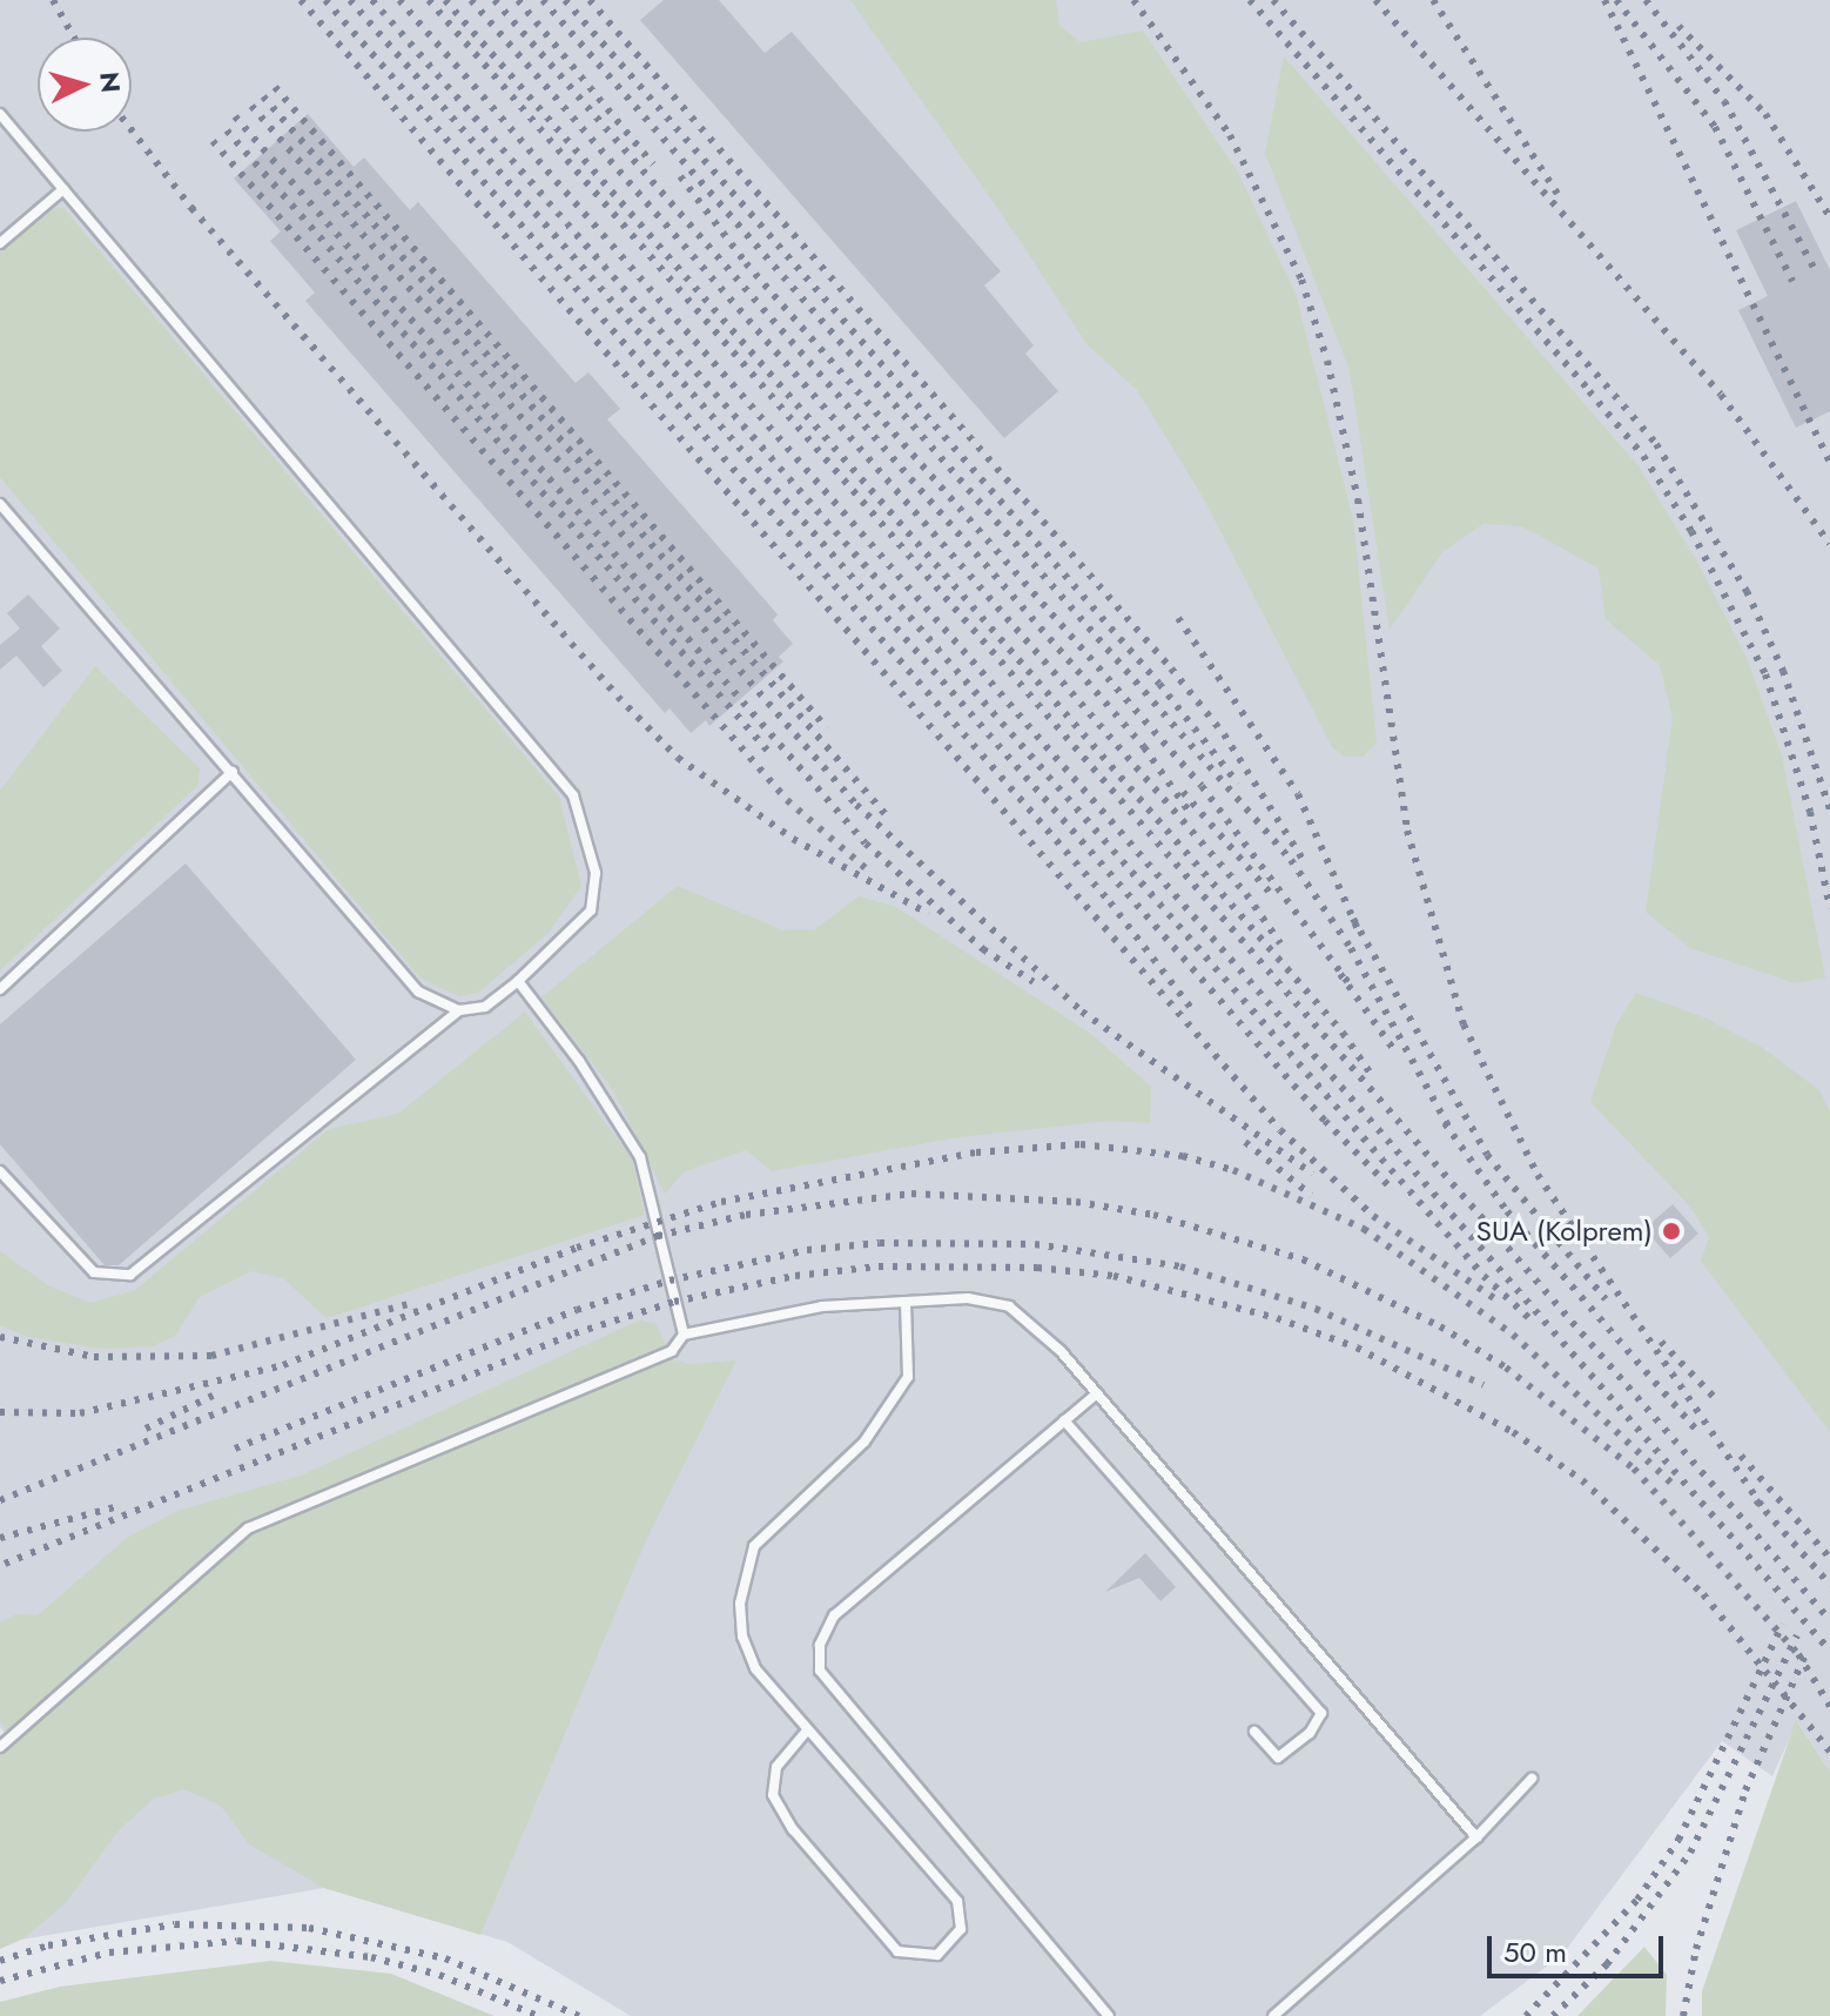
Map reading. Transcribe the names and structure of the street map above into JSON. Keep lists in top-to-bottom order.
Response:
{
  "places": ["SUA (Kolprem)"],
  "scale_bar": "50 m",
  "north": "right"
}
